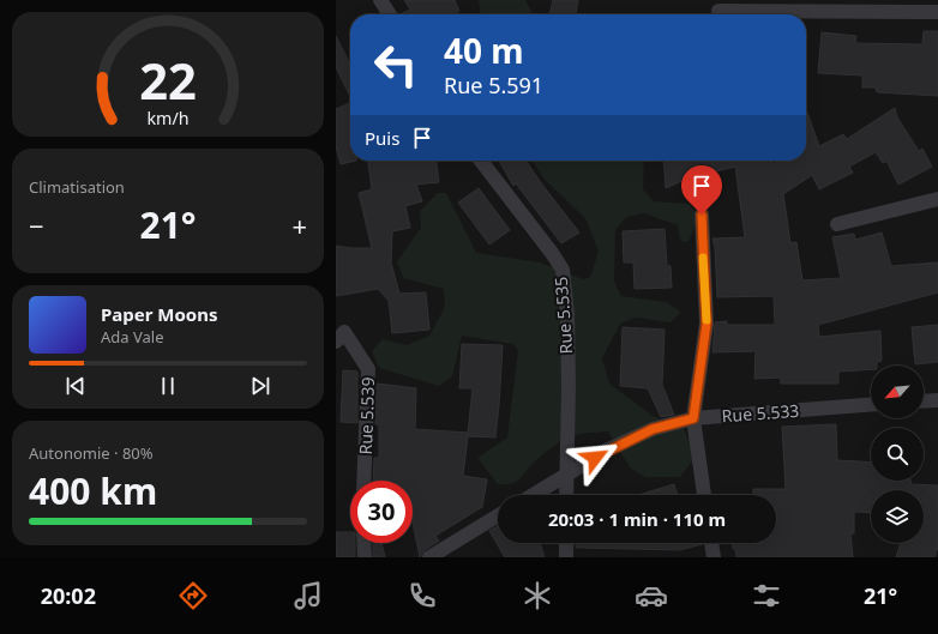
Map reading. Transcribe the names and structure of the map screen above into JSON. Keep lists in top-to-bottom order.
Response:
{
  "streets": {
    "street": ["Rue 5.535", "Rue 5.533", "Rue 5.539"]
  },
  "crossings": [
    ["Rue 5.535", "Rue 5.533"]
  ],
  "north": "bottom left",
  "page": {
    "turn": ["40 m", "Rue 5.591"],
    "then": "Puis",
    "tile": [
      "Climatisation",
      ["Autonomie · 80%", "400 km"]
    ],
    "heat": ["−", "21°", "+"],
    "song": ["Paper Moons", "Ada Vale"],
    "limit": "30",
    "trip": "20:03 · 1 min · 110 m",
    "tabs": ["20:02", "21°"],
    "gauge": ["22", "km/h"]
  }
}
